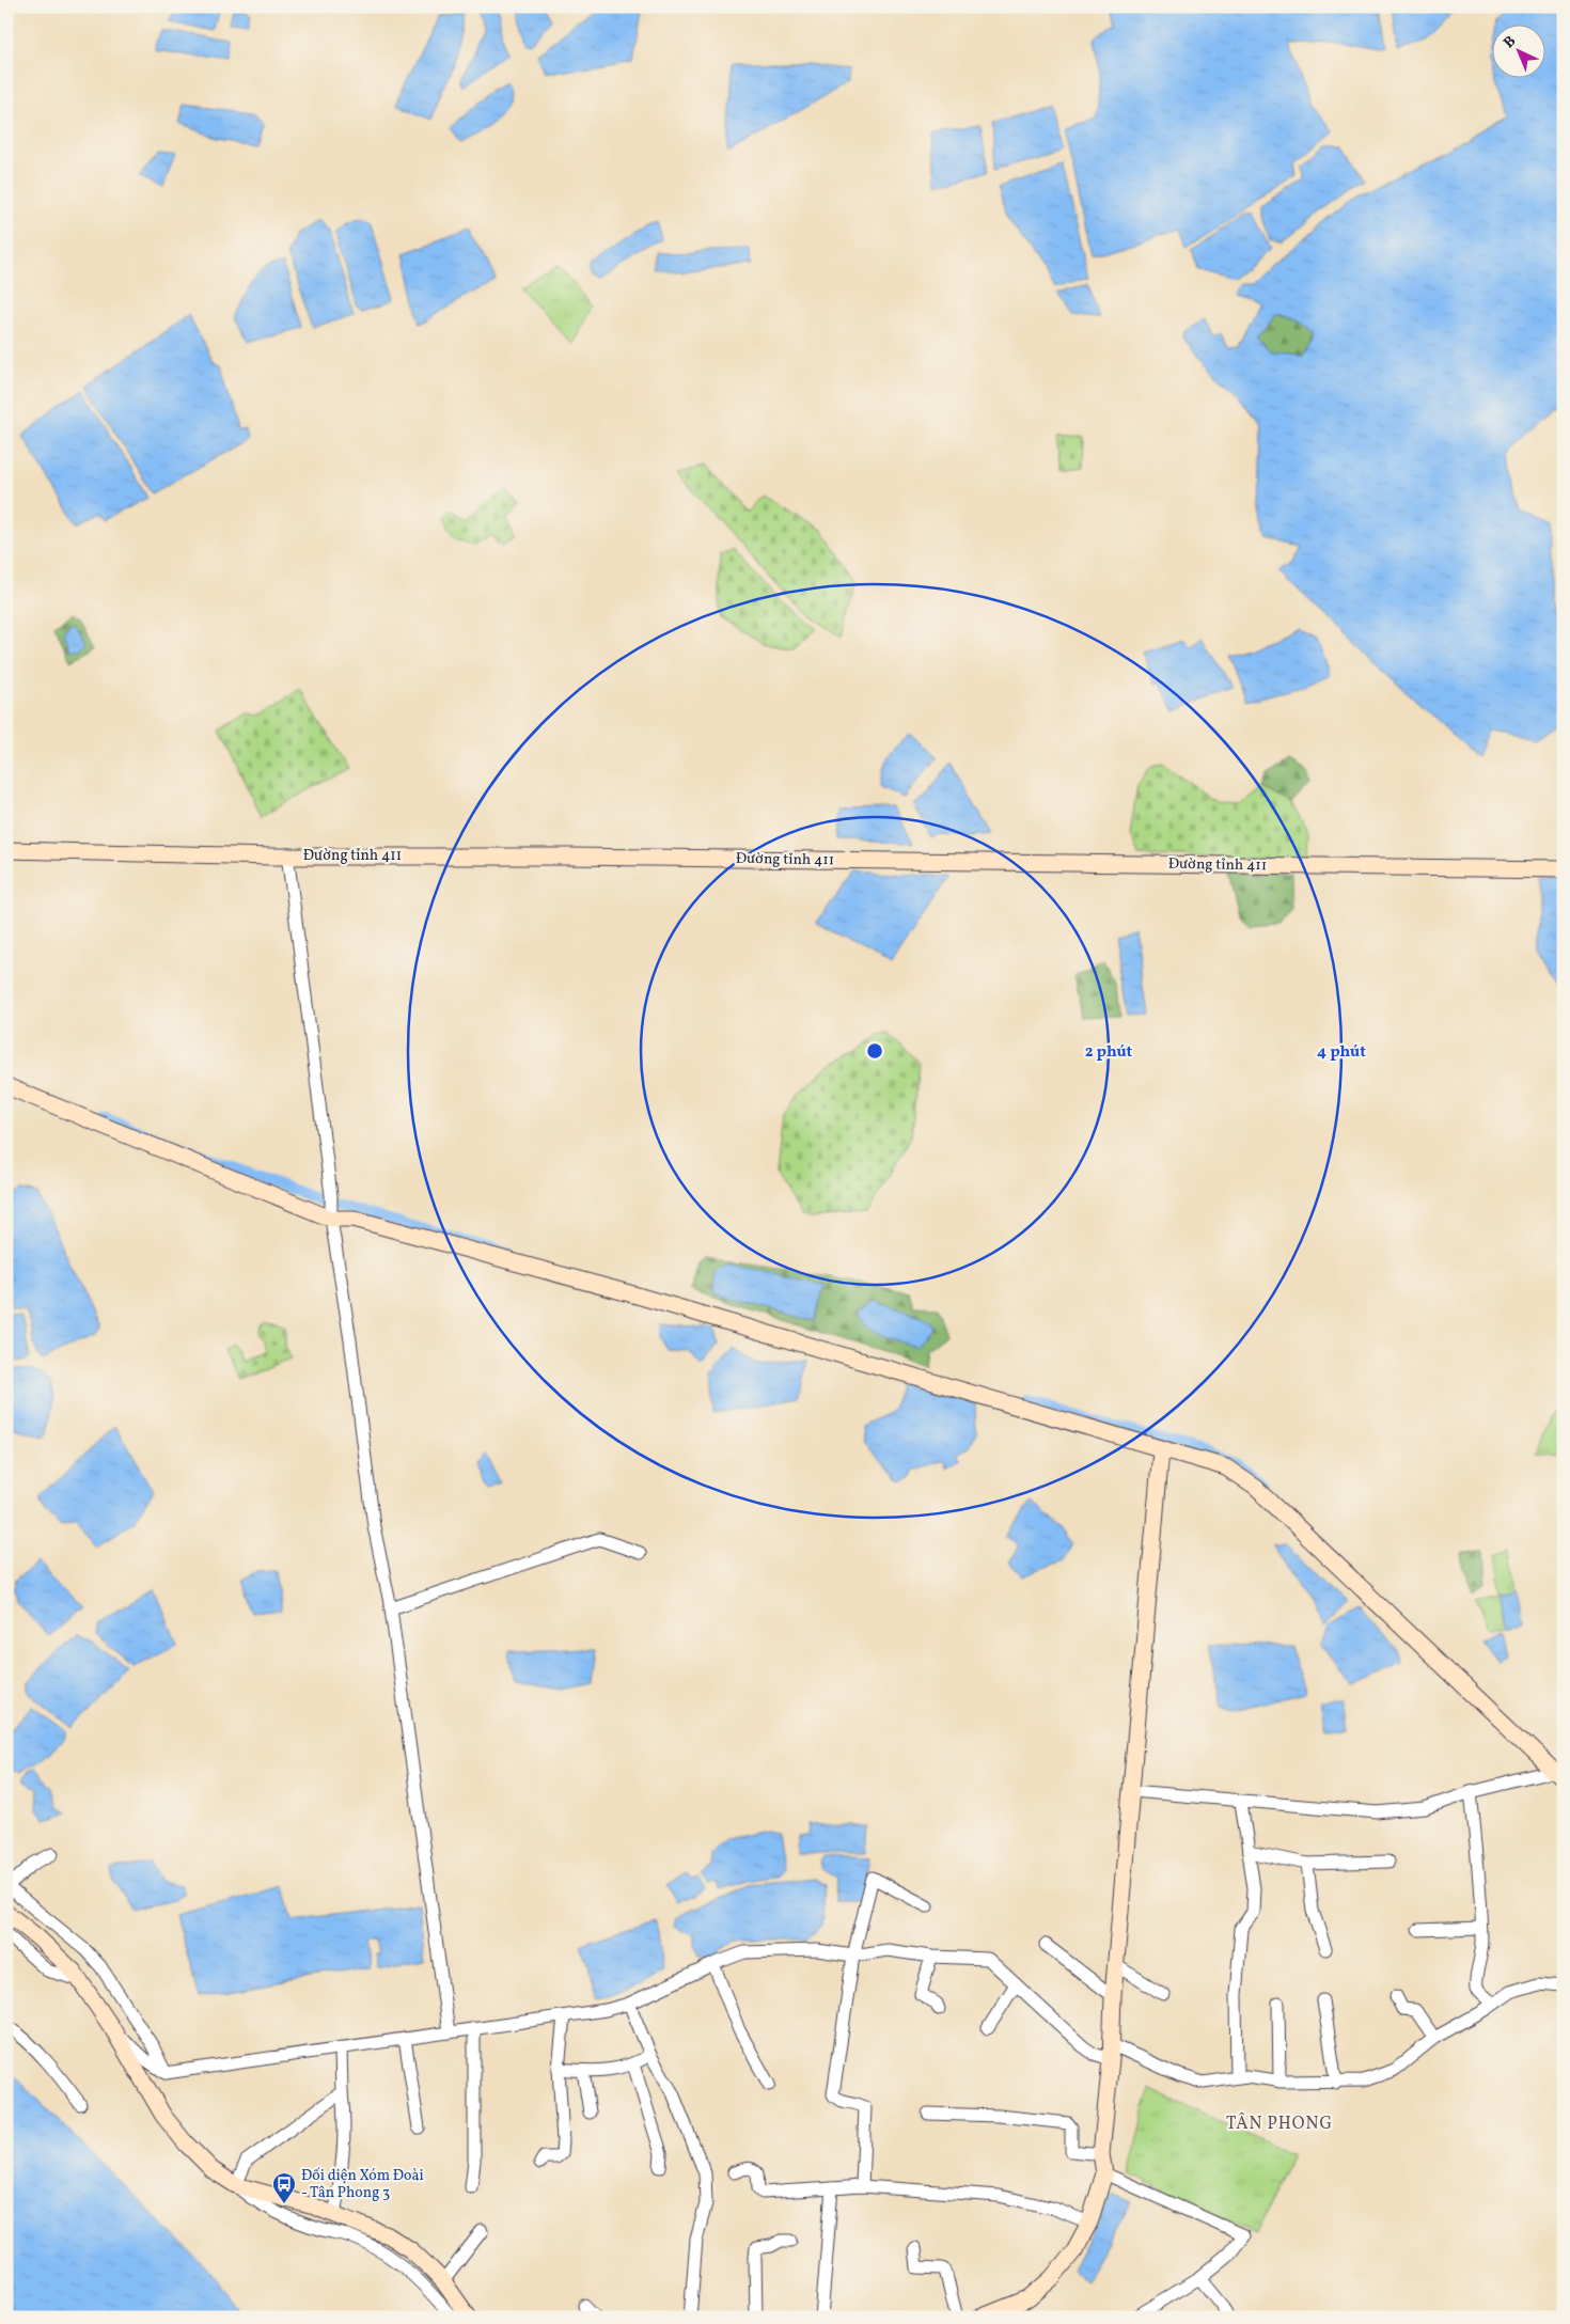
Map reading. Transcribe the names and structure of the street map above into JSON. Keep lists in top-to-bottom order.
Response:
{
  "streets": {
    "main road": ["Đường tỉnh 411"]
  },
  "districts": ["TÂN PHONG"],
  "places": {
    "bus stop": ["Đối diện Xóm Đoài - Tân Phong 3"]
  },
  "north": "top left",
  "rings": ["2 phút", "4 phút"]
}
